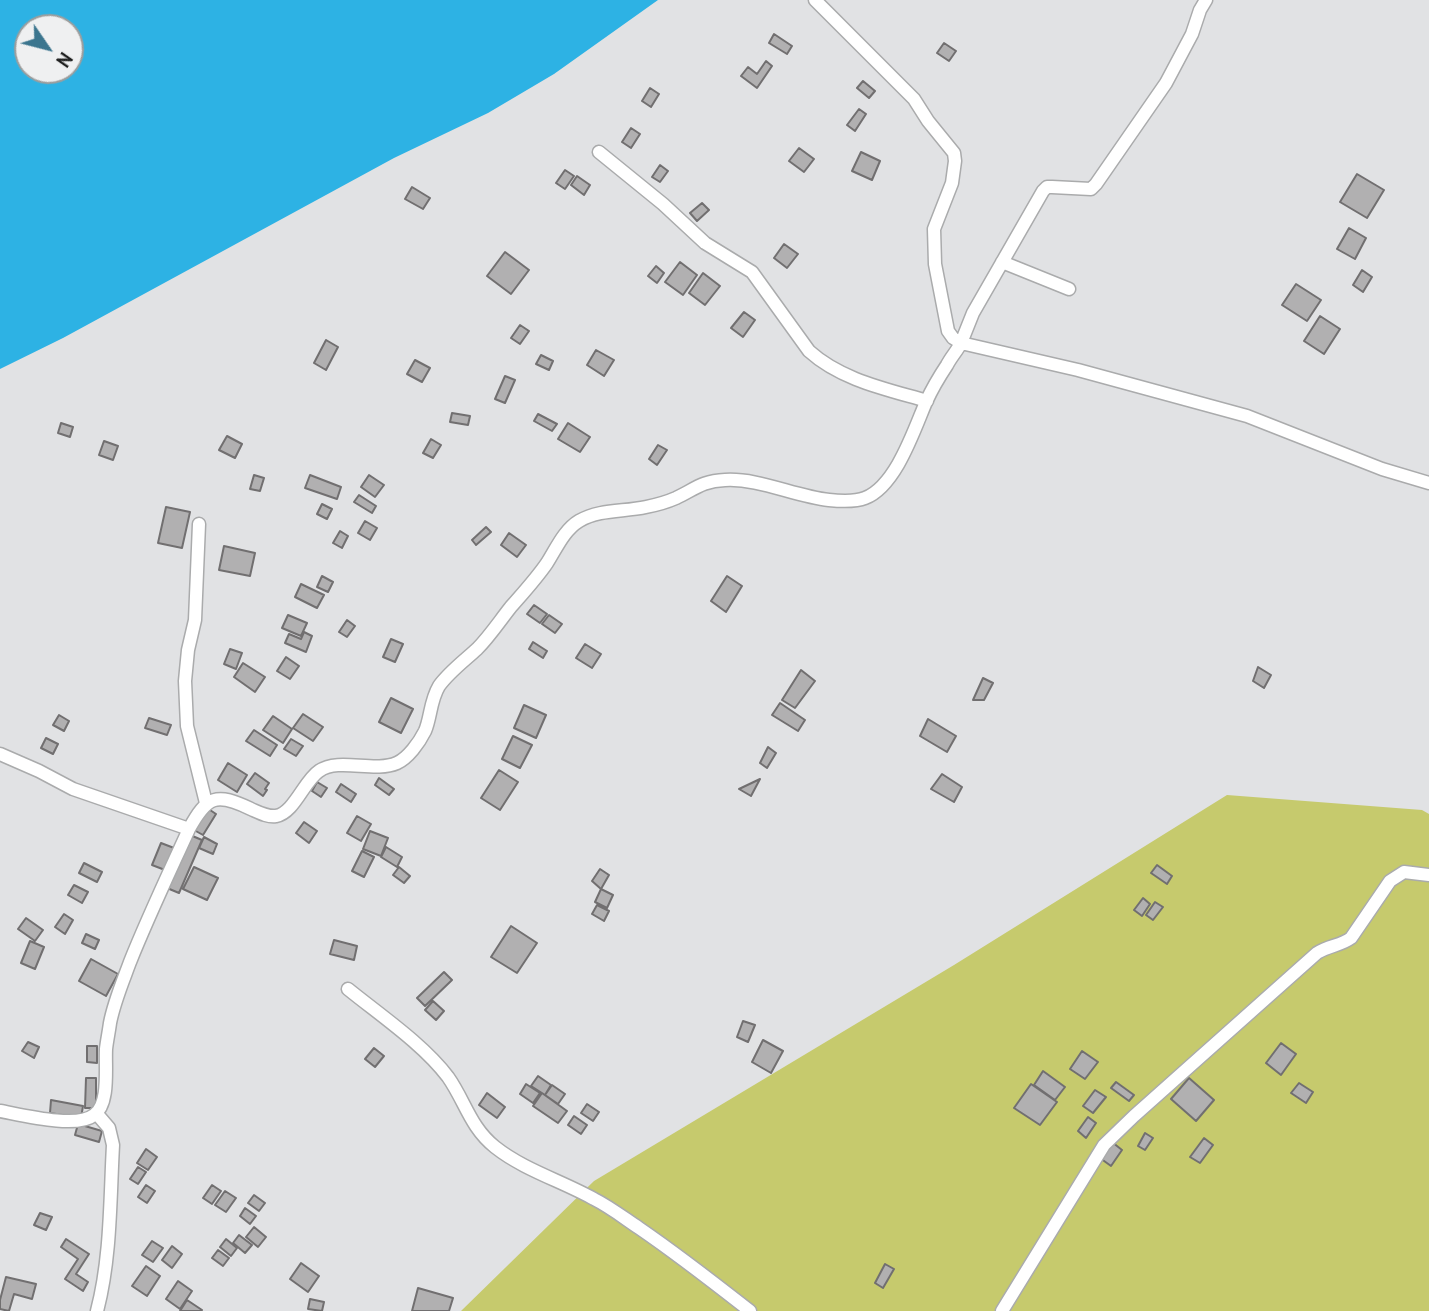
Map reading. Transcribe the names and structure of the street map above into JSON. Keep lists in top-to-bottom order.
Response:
{
  "north": "bottom right"
}
